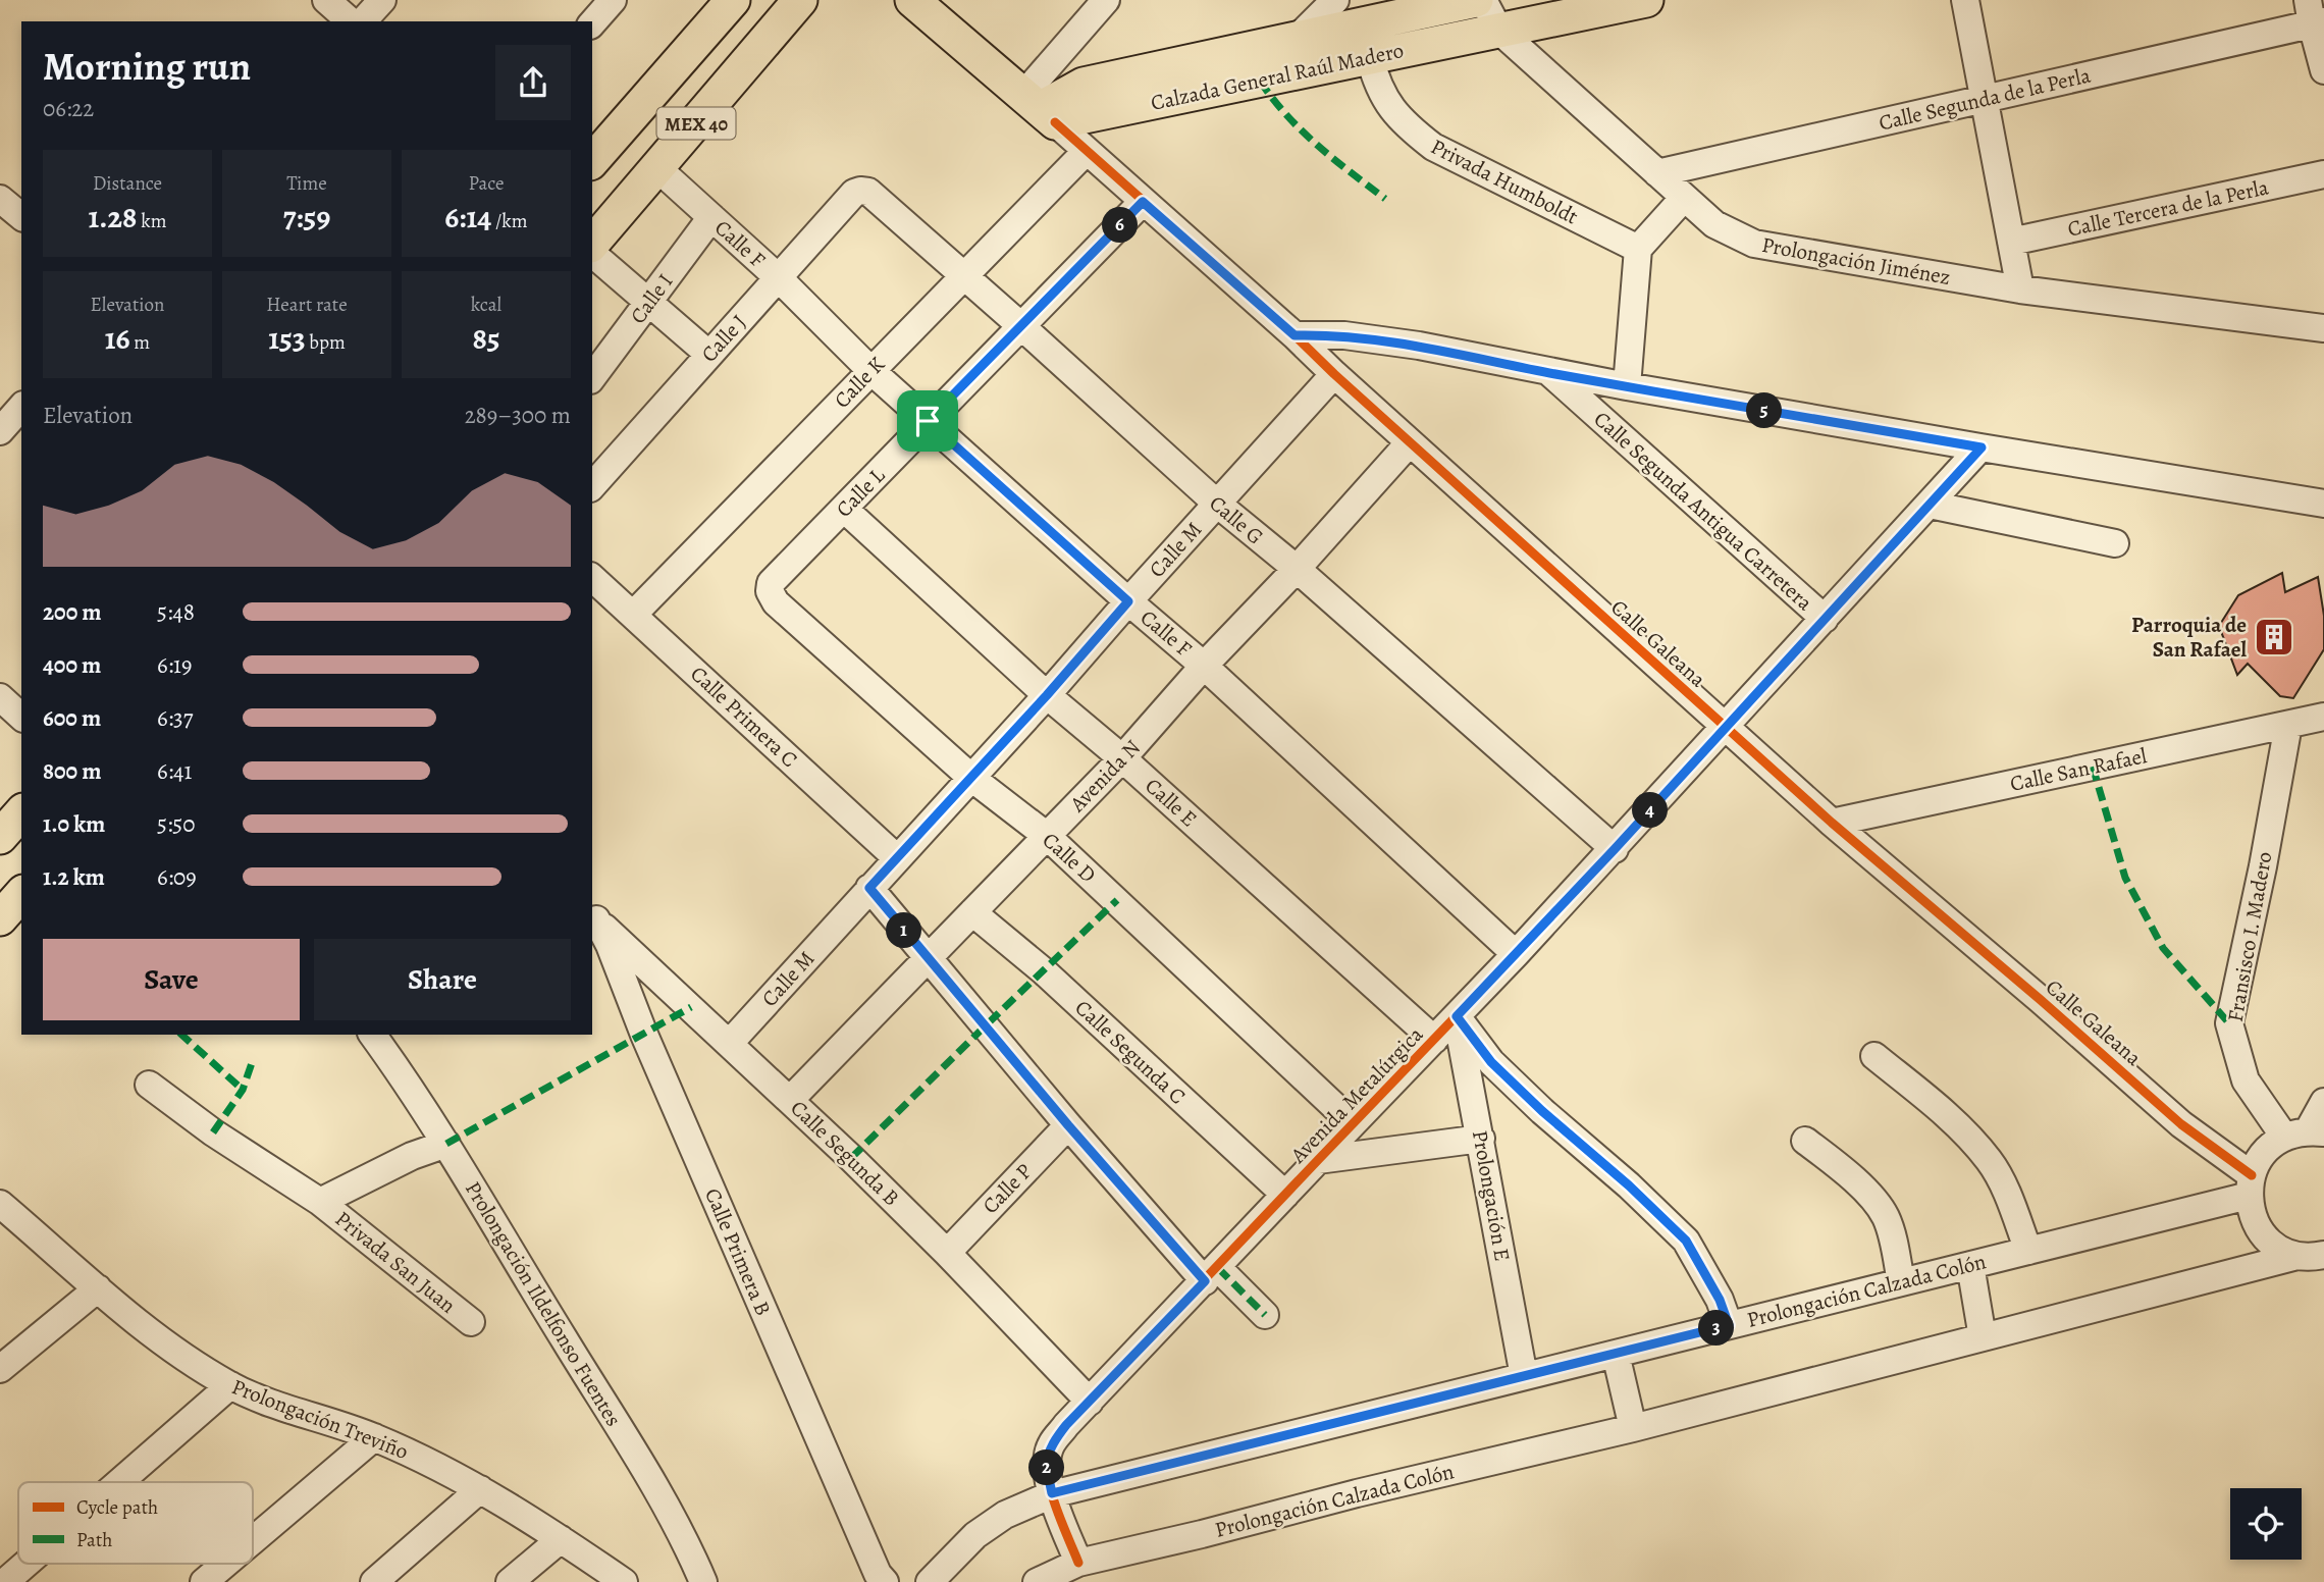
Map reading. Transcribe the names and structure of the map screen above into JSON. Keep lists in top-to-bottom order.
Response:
{
  "streets": {
    "main road": ["Calzada General Raúl Madero", "MEX 40", "Calle Galeana"],
    "street": [
      "Calle Segunda de la Perla",
      "Privada Humboldt",
      "Calle Tercera de la Perla",
      "Calle F",
      "Prolongación Jiménez",
      "Calle I",
      "Calle J",
      "Calle K",
      "Calle L",
      "Calle Segunda Antigua Carretera",
      "Calle G",
      "Calle M",
      "Calle Primera C",
      "Calle San Rafael",
      "Avenida N",
      "Calle E",
      "Calle D",
      "Fransisco I. Madero",
      "Calle Segunda C",
      "Avenida Metalúrgica",
      "Calle Segunda B",
      "Calle P",
      "Prolongación E",
      "Calle Primera B",
      "Privada San Juan",
      "Prolongación Calzada Colón",
      "Prolongación Ildelfonso Fuentes",
      "Prolongación Treviño"
    ]
  },
  "crossings": [
    ["Calzada General Raúl Madero", "Privada Humboldt"],
    ["Calzada General Raúl Madero", "Prolongación Jiménez"],
    ["Calzada General Raúl Madero", "Calle Galeana"],
    ["Calle Segunda de la Perla", "Prolongación Jiménez"],
    ["MEX 40", "Calle F"],
    ["Calle F", "Calle I"],
    ["Calle F", "Calle J"],
    ["Calle F", "Calle K"],
    ["Calle F", "Calle L"],
    ["Calle F", "Calle M"],
    ["Calle F", "Avenida N"],
    ["Calle F", "Avenida Metalúrgica"],
    ["Calle J", "Calle G"],
    ["Calle K", "Calle G"],
    ["Calle K", "Calle Galeana"],
    ["Calle K", "Calle Primera C"],
    ["Calle L", "Calle G"],
    ["Calle L", "Calle Galeana"],
    ["Calle L", "Calle E"],
    ["Calle L", "Calle D"],
    ["Calle Segunda Antigua Carretera", "Avenida Metalúrgica"],
    ["Calle G", "Calle M"],
    ["Calle G", "Avenida N"],
    ["Calle G", "Avenida Metalúrgica"],
    ["Calle M", "Calle Galeana"],
    ["Calle M", "Calle Primera C"],
    ["Calle M", "Calle E"],
    ["Calle M", "Calle D"],
    ["Calle M", "Calle Segunda B"],
    ["Calle Galeana", "Calle San Rafael"],
    ["Calle Galeana", "Avenida N"],
    ["Calle Galeana", "Avenida Metalúrgica"],
    ["Calle Galeana", "Prolongación Calzada Colón"],
    ["Calle San Rafael", "Fransisco I. Madero"],
    ["Avenida N", "Calle E"],
    ["Avenida N", "Calle D"],
    ["Avenida N", "Calle Segunda C"],
    ["Avenida N", "Calle Segunda B"],
    ["Calle E", "Avenida Metalúrgica"],
    ["Calle D", "Avenida Metalúrgica"],
    ["Calle Segunda C", "Avenida Metalúrgica"],
    ["Avenida Metalúrgica", "Calle Segunda B"],
    ["Avenida Metalúrgica", "Prolongación E"],
    ["Avenida Metalúrgica", "Prolongación Calzada Colón"],
    ["Calle Segunda B", "Calle P"],
    ["Calle Segunda B", "Calle Primera B"],
    ["Prolongación E", "Prolongación Calzada Colón"]
  ],
  "places": {
    "building": ["Parroquia de San Rafael"]
  },
  "legend": ["Cycle path", "Path"],
  "page": {
    "heading": ["Morning run", "06:22"],
    "stats": [
      ["Distance", "1.28 km"],
      ["Time", "7:59"],
      ["Pace", "6:14 /km"],
      ["Elevation", "16 m"],
      ["Heart rate", "153 bpm"],
      ["kcal", "85"]
    ],
    "pins": [
      "6",
      "5",
      "4",
      "1",
      "3",
      "2"
    ],
    "chart": ["Elevation", "289–300 m"],
    "list": [
      {
        "name": "200 m",
        "note": "5:48"
      },
      {
        "name": "400 m",
        "note": "6:19"
      },
      {
        "name": "600 m",
        "note": "6:37"
      },
      {
        "name": "800 m",
        "note": "6:41"
      },
      {
        "name": "1.0 km",
        "note": "5:50"
      },
      {
        "name": "1.2 km",
        "note": "6:09"
      }
    ],
    "buttons": ["Save", "Share"]
  }
}
